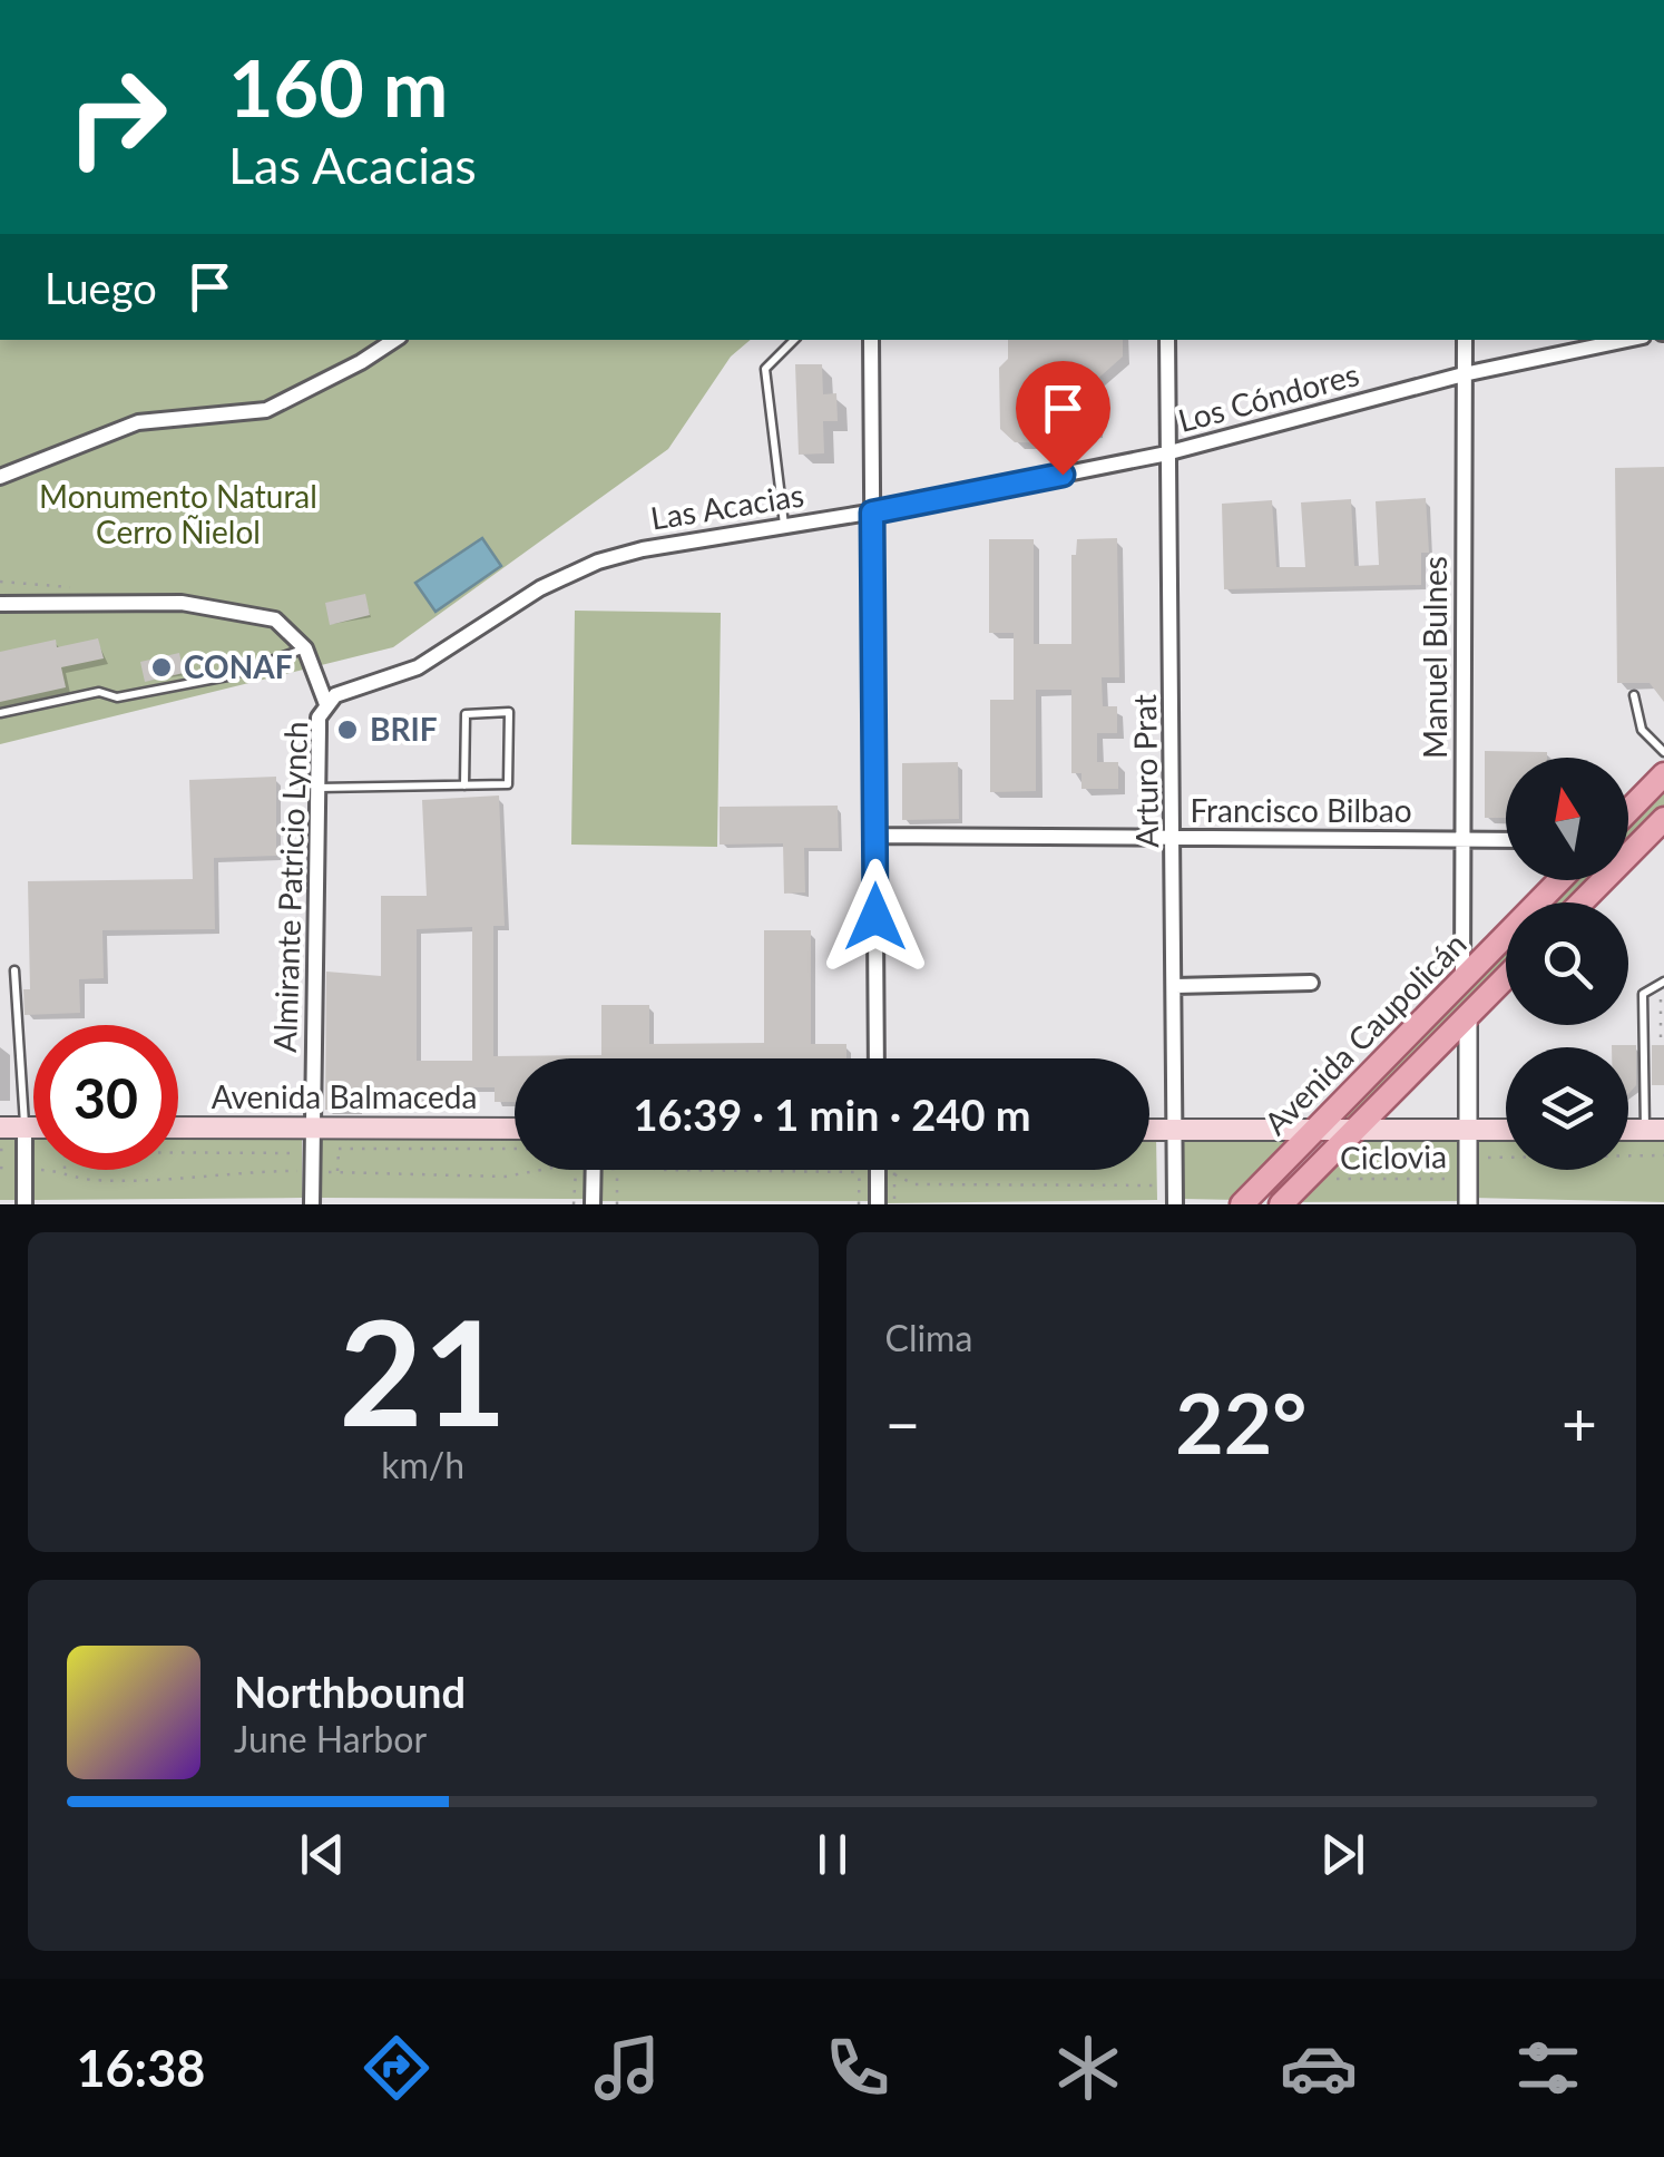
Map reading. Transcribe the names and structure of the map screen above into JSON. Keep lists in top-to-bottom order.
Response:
{
  "streets": {
    "main road": ["Avenida Caupolicán", "Avenida Balmaceda"],
    "street": [
      "Los Cóndores",
      "Las Acacias",
      "Manuel Bulnes",
      "Arturo Prat",
      "Francisco Bilbao",
      "Almirante Patricio Lynch"
    ],
    "path": ["Ciclovia"]
  },
  "crossings": [
    ["Los Cóndores", "Las Acacias"],
    ["Los Cóndores", "Manuel Bulnes"],
    ["Los Cóndores", "Arturo Prat"],
    ["Las Acacias", "Arturo Prat"],
    ["Las Acacias", "Almirante Patricio Lynch"],
    ["Manuel Bulnes", "Francisco Bilbao"],
    ["Manuel Bulnes", "Avenida Caupolicán"],
    ["Arturo Prat", "Francisco Bilbao"],
    ["Almirante Patricio Lynch", "Avenida Balmaceda"]
  ],
  "parks": ["Monumento Natural Cerro Ñielol"],
  "places": ["CONAF", "BRIF"],
  "north": "top",
  "page": {
    "turn": ["160 m", "Las Acacias"],
    "then": "Luego",
    "limit": "30",
    "trip": "16:39 · 1 min · 240 m",
    "tile": [
      ["21", "km/h"],
      "Clima"
    ],
    "heat": ["−", "22°", "+"],
    "song": ["Northbound", "June Harbor"],
    "tabs": "16:38"
  }
}
